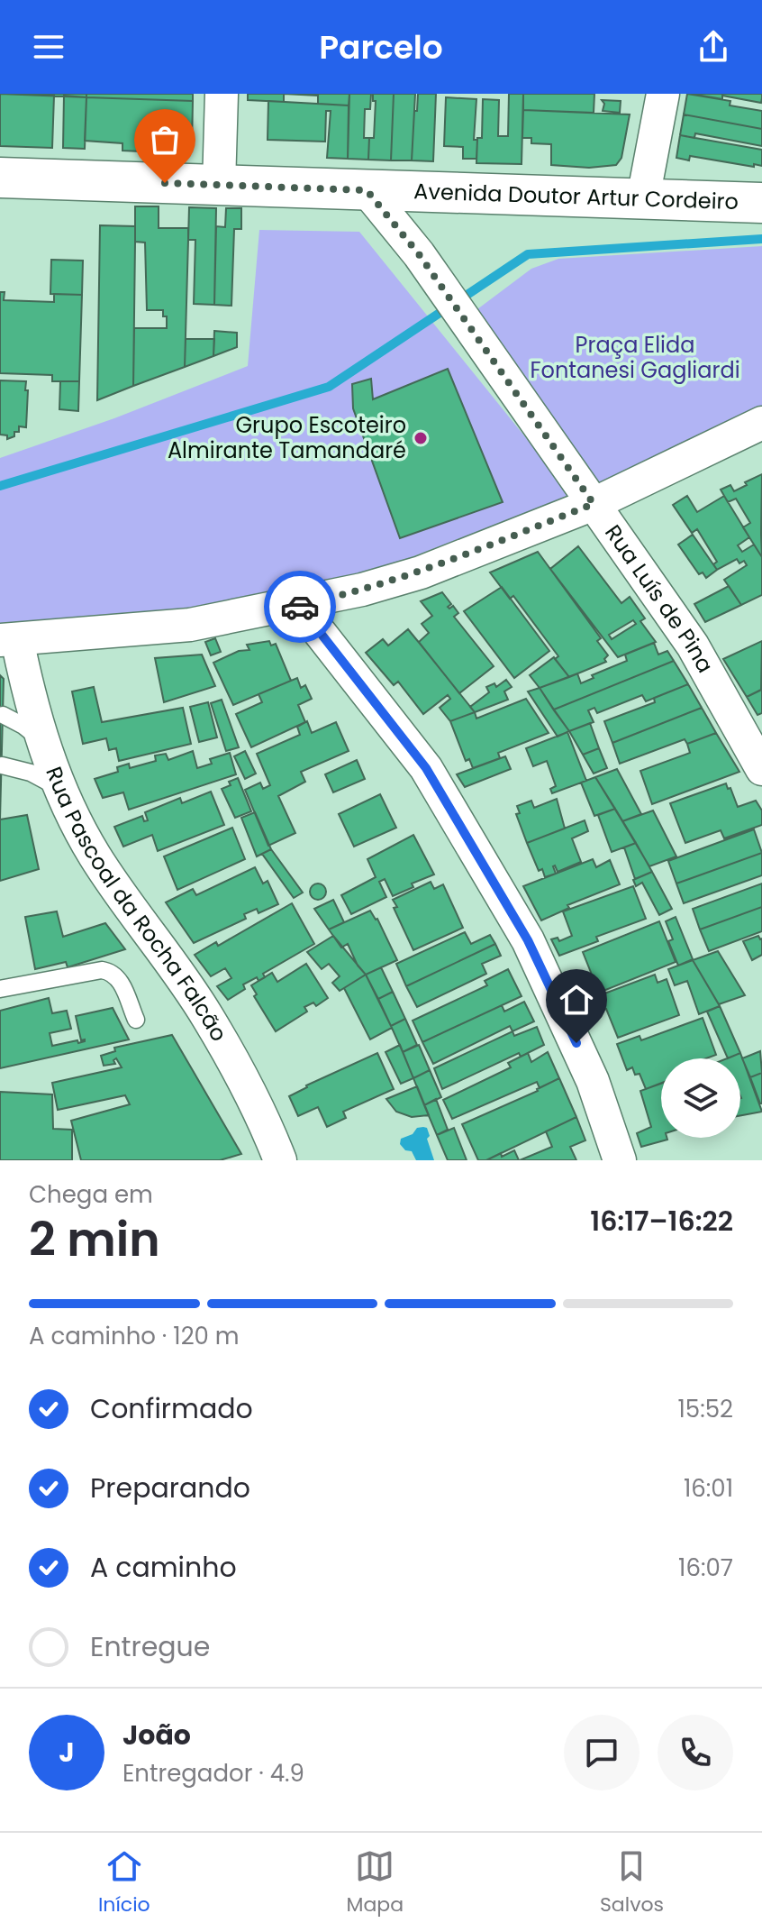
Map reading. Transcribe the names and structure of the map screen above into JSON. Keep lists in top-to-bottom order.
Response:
{
  "streets": {
    "street": ["Avenida Doutor Artur Cordeiro", "Rua Luís de Pina", "Rua Pascoal da Rocha Falcão"]
  },
  "crossings": [
    ["Avenida Doutor Artur Cordeiro", "Rua Luís de Pina"]
  ],
  "parks": ["Praça Elida Fontanesi Gagliardi"],
  "places": ["Grupo Escoteiro Almirante Tamandaré"],
  "page": {
    "header": "Parcelo",
    "heading": ["2 min", "Chega em", "16:17–16:22"],
    "panel": ["João", "Entregador · 4.9"],
    "bar": "A caminho · 120 m",
    "list": [
      ["Confirmado", "15:52"],
      ["Preparando", "16:01"],
      ["A caminho", "16:07"],
      "Entregue"
    ],
    "round": "J",
    "tabs": ["Início", "Mapa", "Salvos"]
  }
}
